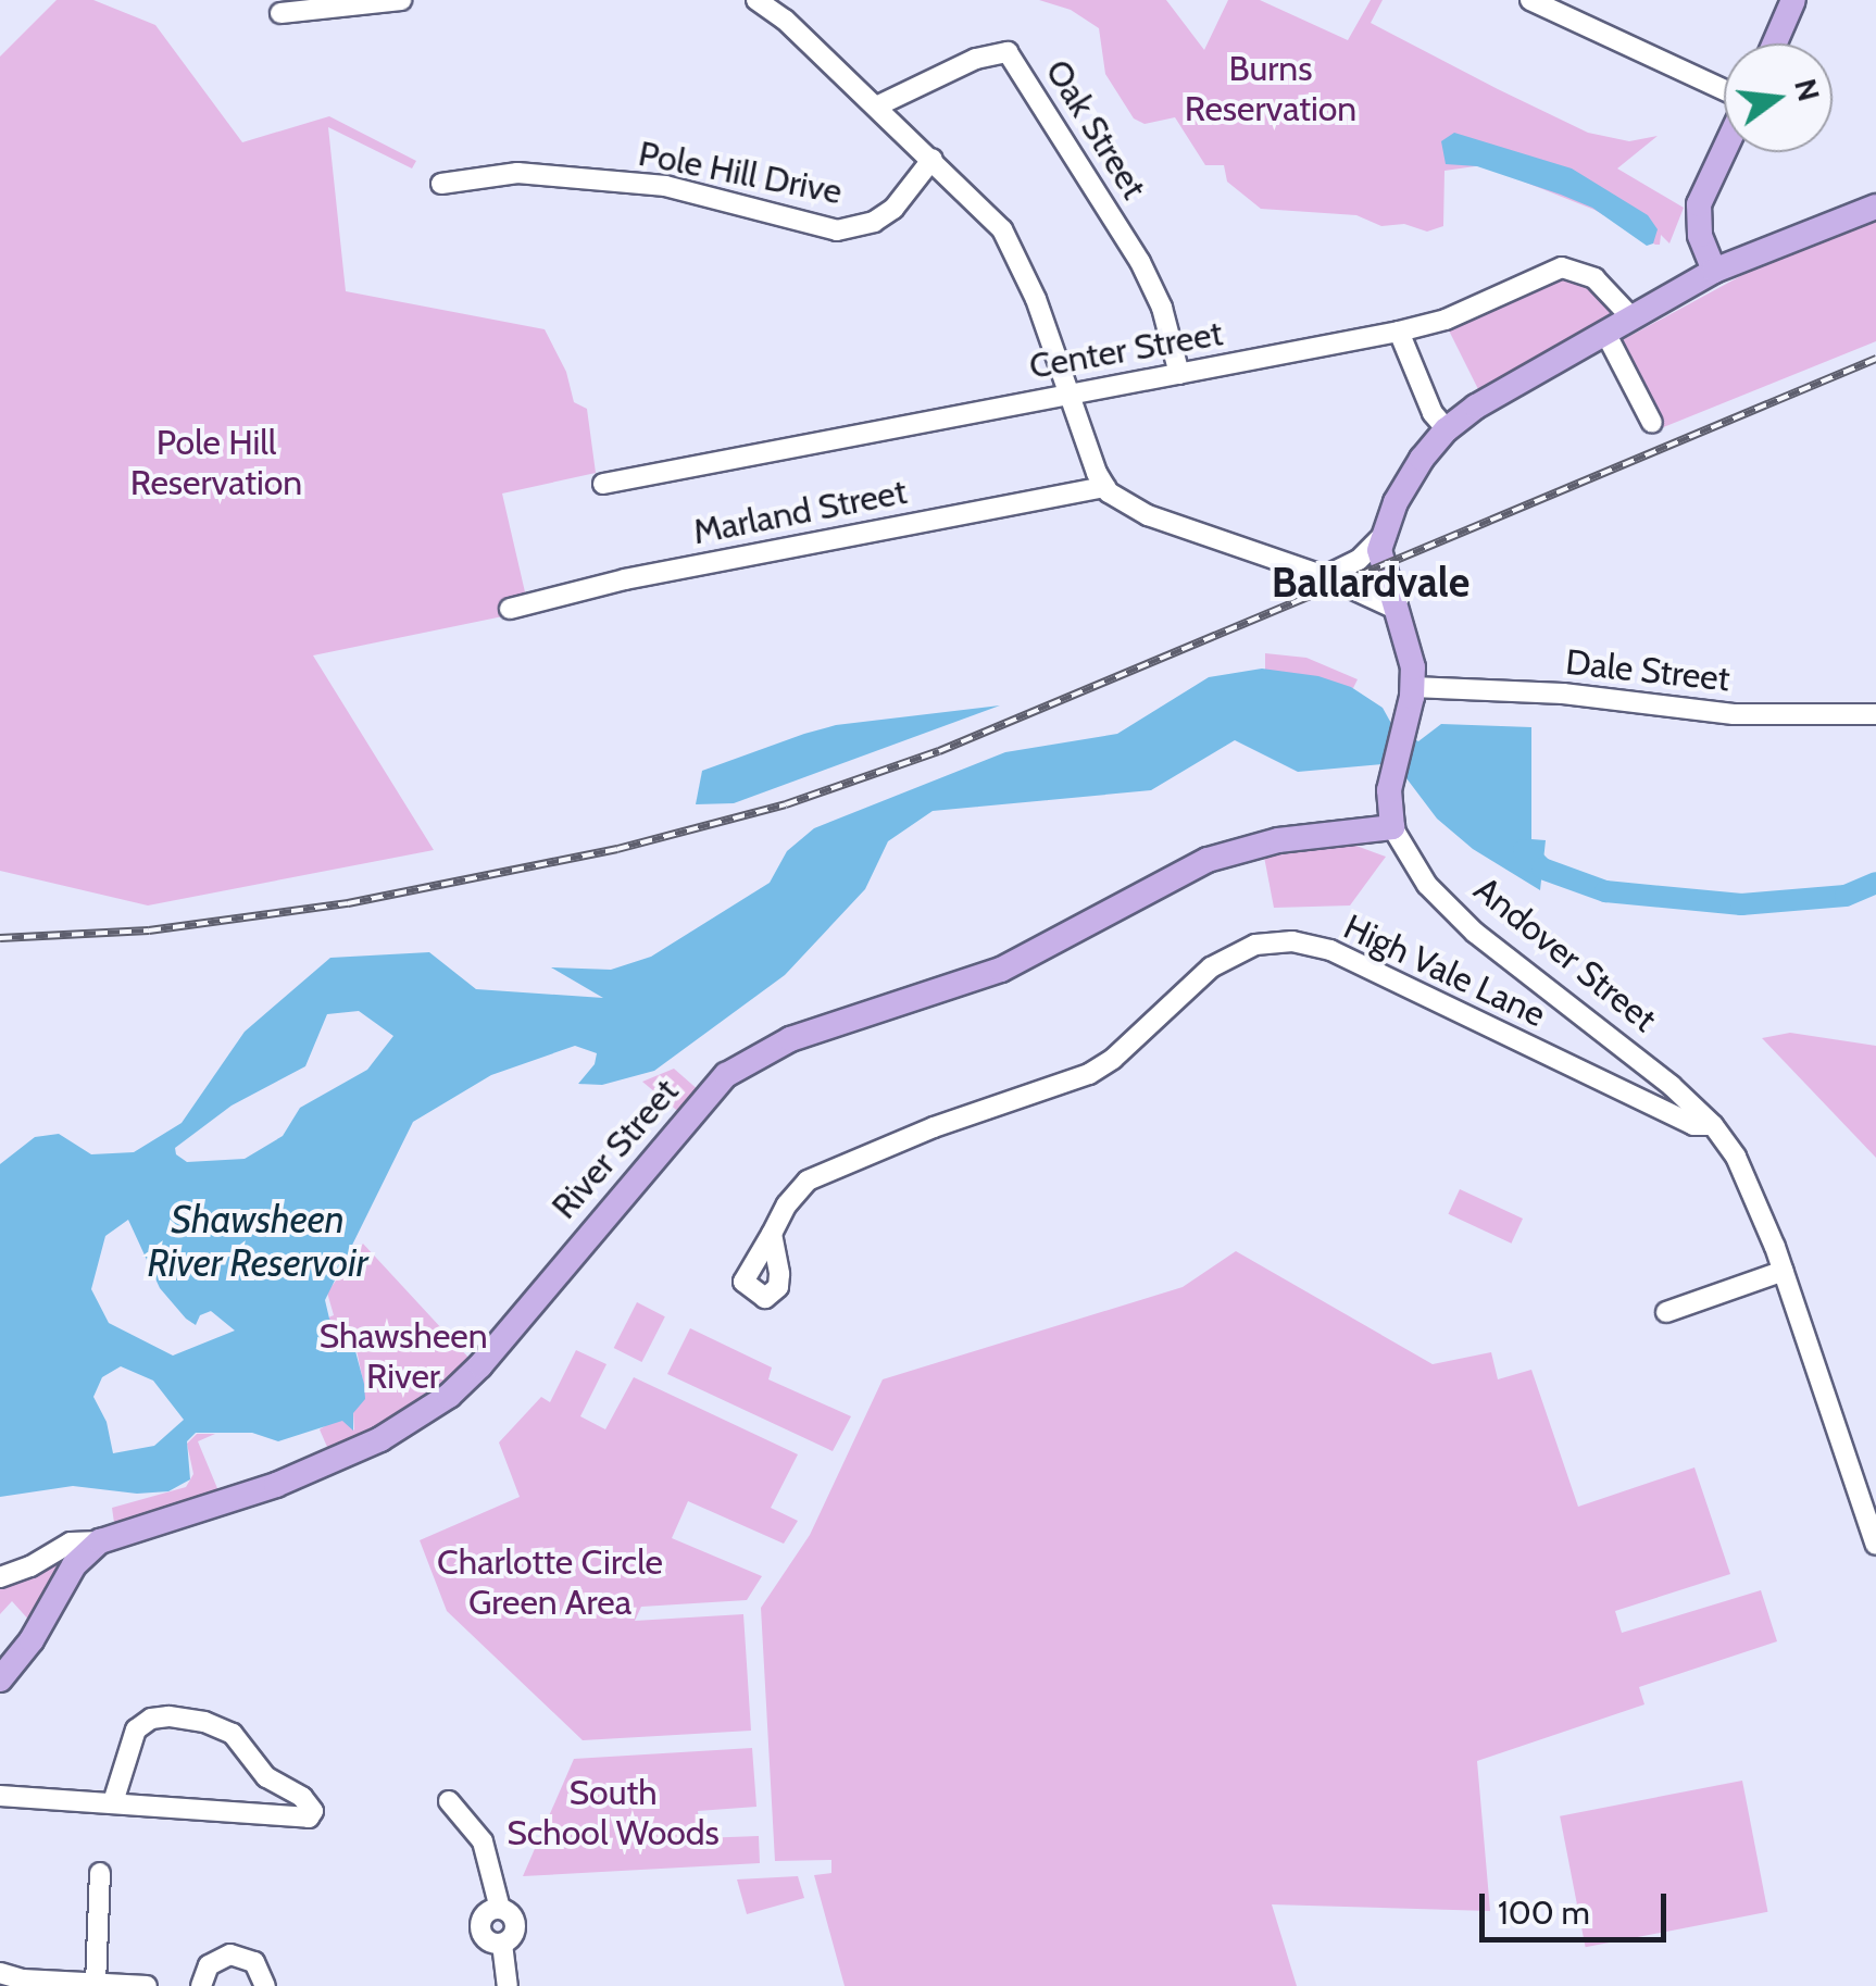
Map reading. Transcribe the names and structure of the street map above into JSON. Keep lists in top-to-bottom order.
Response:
{
  "streets": {
    "main road": ["Andover Street", "River Street"],
    "street": [
      "Oak Street",
      "Pole Hill Drive",
      "Center Street",
      "Marland Street",
      "Dale Street",
      "High Vale Lane"
    ]
  },
  "crossings": [
    ["Oak Street", "Center Street"],
    ["Dale Street", "Andover Street"],
    ["Andover Street", "High Vale Lane"],
    ["Andover Street", "River Street"]
  ],
  "districts": ["Ballardvale"],
  "water": ["Shawsheen River Reservoir"],
  "parks": [
    "Burns Reservation",
    "Pole Hill Reservation",
    "Shawsheen River",
    "Charlotte Circle Green Area",
    "South School Woods"
  ],
  "scale_bar": "100 m",
  "north": "right"
}
